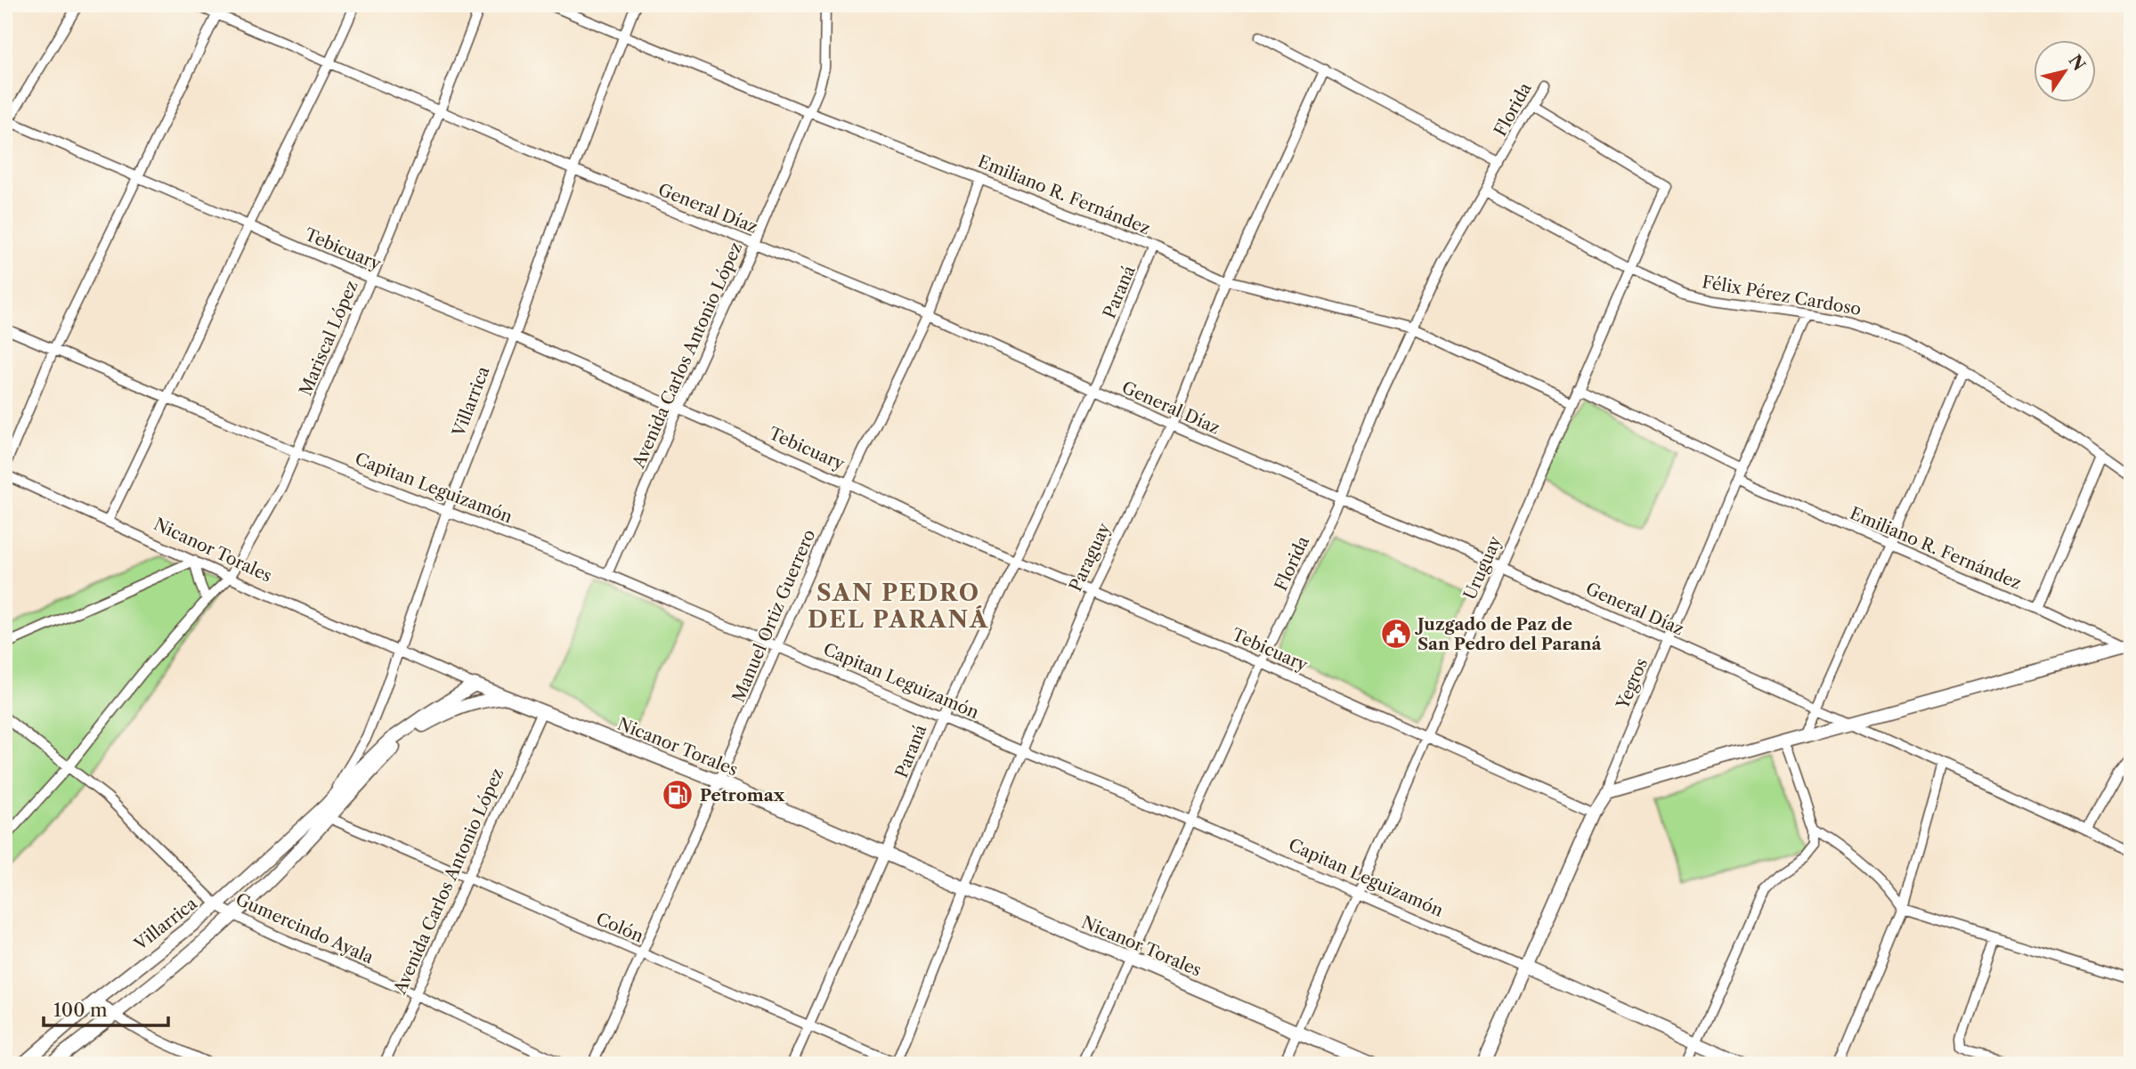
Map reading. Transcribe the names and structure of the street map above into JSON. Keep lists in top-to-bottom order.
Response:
{
  "streets": {
    "street": [
      "Florida",
      "Emiliano R. Fernández",
      "General Díaz",
      "Tebicuary",
      "Paraná",
      "Félix Pérez Cardoso",
      "Mariscal López",
      "Avenida Carlos Antonio López",
      "Villarrica",
      "Capitan Leguizamón",
      "Nicanor Torales",
      "Paraguay",
      "Uruguay",
      "Manuel Ortiz Guerrero",
      "Yegros",
      "Colón",
      "Gumercindo Ayala"
    ]
  },
  "crossings": [
    ["Florida", "Emiliano R. Fernández"],
    ["Florida", "General Díaz"],
    ["Florida", "Tebicuary"],
    ["Florida", "Félix Pérez Cardoso"],
    ["Florida", "Capitan Leguizamón"],
    ["Florida", "Nicanor Torales"],
    ["Florida", "Uruguay"],
    ["Emiliano R. Fernández", "Paraná"],
    ["Emiliano R. Fernández", "Avenida Carlos Antonio López"],
    ["Emiliano R. Fernández", "Villarrica"],
    ["Emiliano R. Fernández", "Paraguay"],
    ["Emiliano R. Fernández", "Uruguay"],
    ["Emiliano R. Fernández", "Manuel Ortiz Guerrero"],
    ["Emiliano R. Fernández", "Yegros"],
    ["General Díaz", "Paraná"],
    ["General Díaz", "Mariscal López"],
    ["General Díaz", "Avenida Carlos Antonio López"],
    ["General Díaz", "Villarrica"],
    ["General Díaz", "Paraguay"],
    ["General Díaz", "Uruguay"],
    ["General Díaz", "Manuel Ortiz Guerrero"],
    ["General Díaz", "Yegros"],
    ["Tebicuary", "Paraná"],
    ["Tebicuary", "Mariscal López"],
    ["Tebicuary", "Avenida Carlos Antonio López"],
    ["Tebicuary", "Villarrica"],
    ["Tebicuary", "Paraguay"],
    ["Tebicuary", "Uruguay"],
    ["Tebicuary", "Manuel Ortiz Guerrero"],
    ["Tebicuary", "Yegros"],
    ["Paraná", "Capitan Leguizamón"],
    ["Paraná", "Nicanor Torales"],
    ["Paraná", "Colón"],
    ["Félix Pérez Cardoso", "Uruguay"],
    ["Félix Pérez Cardoso", "Yegros"],
    ["Mariscal López", "Capitan Leguizamón"],
    ["Mariscal López", "Nicanor Torales"],
    ["Mariscal López", "Gumercindo Ayala"],
    ["Avenida Carlos Antonio López", "Capitan Leguizamón"],
    ["Avenida Carlos Antonio López", "Nicanor Torales"],
    ["Avenida Carlos Antonio López", "Colón"],
    ["Avenida Carlos Antonio López", "Gumercindo Ayala"],
    ["Villarrica", "Capitan Leguizamón"],
    ["Villarrica", "Nicanor Torales"],
    ["Villarrica", "Colón"],
    ["Villarrica", "Gumercindo Ayala"],
    ["Capitan Leguizamón", "Paraguay"],
    ["Capitan Leguizamón", "Uruguay"],
    ["Capitan Leguizamón", "Manuel Ortiz Guerrero"],
    ["Capitan Leguizamón", "Yegros"],
    ["Nicanor Torales", "Paraguay"],
    ["Nicanor Torales", "Uruguay"],
    ["Nicanor Torales", "Manuel Ortiz Guerrero"],
    ["Paraguay", "Colón"],
    ["Manuel Ortiz Guerrero", "Colón"]
  ],
  "districts": ["SAN PEDRO DEL PARANÁ"],
  "places": {
    "public building": ["Juzgado de Paz de San Pedro del Paraná"],
    "fuel station": ["Petromax"]
  },
  "scale_bar": "100 m",
  "north": "top right"
}
